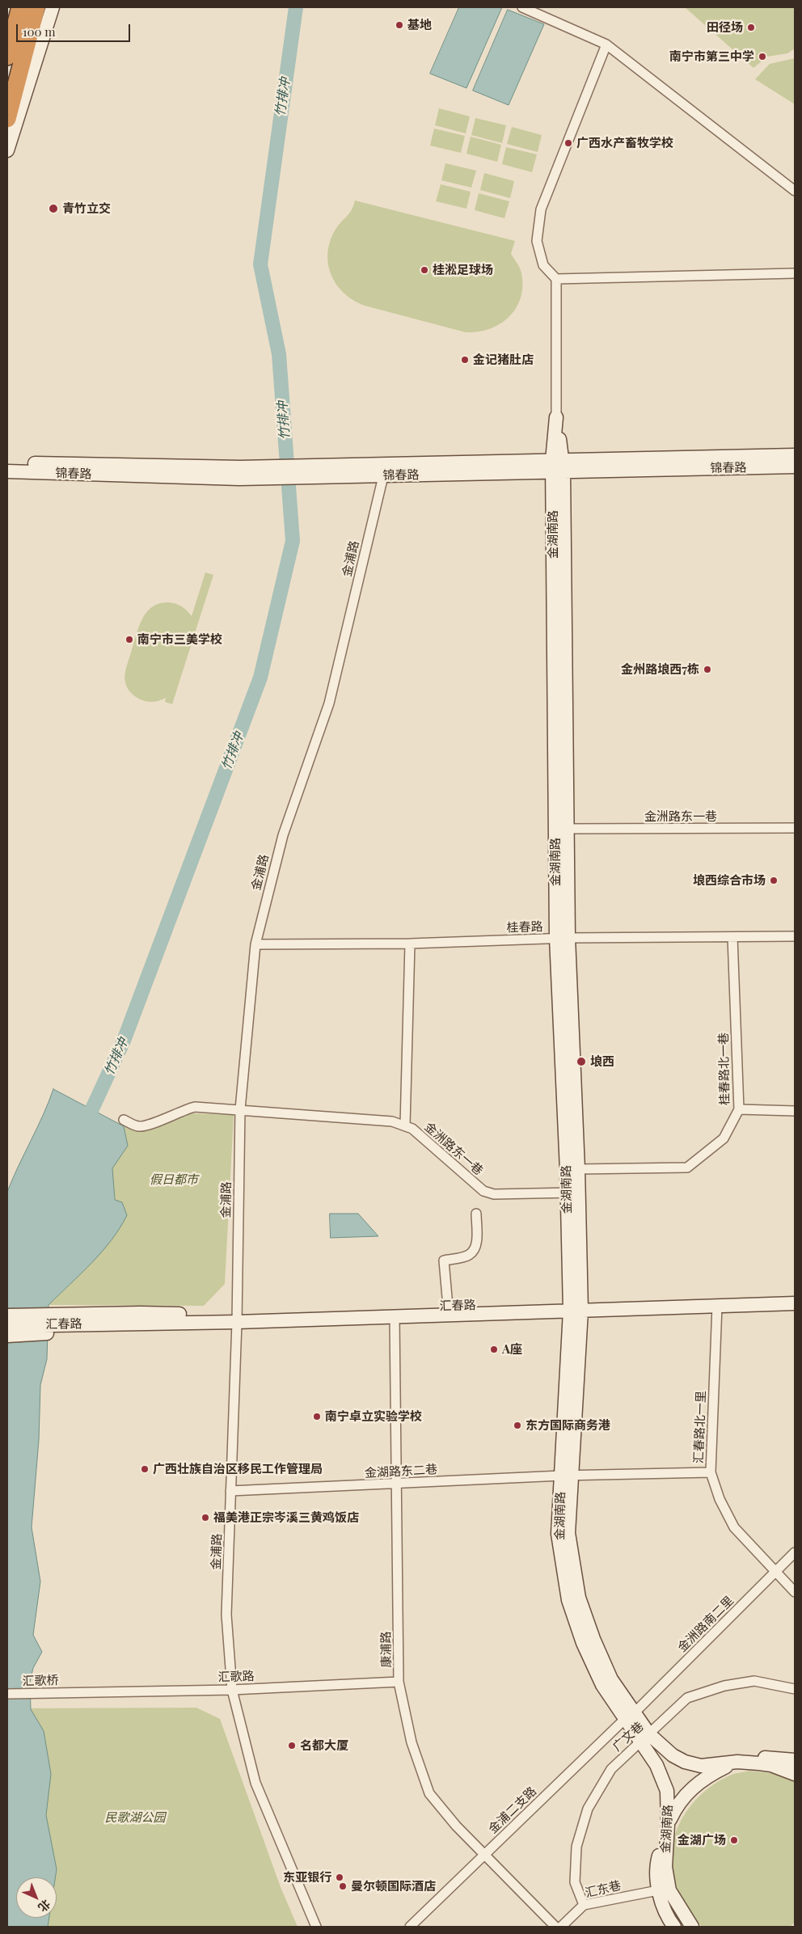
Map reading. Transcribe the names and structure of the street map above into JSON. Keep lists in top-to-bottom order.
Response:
{
  "streets": {
    "main road": ["锦春路", "金湖南路", "汇春路"],
    "street": [
      "金浦路",
      "金洲路东一巷",
      "桂春路",
      "桂春路北一巷",
      "汇春路北一里",
      "金湖路东二巷",
      "金洲路南二里",
      "康浦路",
      "汇歌路",
      "汇歌桥",
      "广文巷",
      "金浦二支路",
      "汇东巷"
    ]
  },
  "crossings": [
    ["锦春路", "金湖南路"],
    ["锦春路", "金浦路"],
    ["金湖南路", "金洲路东一巷"],
    ["金湖南路", "桂春路"],
    ["金湖南路", "桂春路北一巷"],
    ["金湖南路", "汇春路"],
    ["金湖南路", "金湖路东二巷"],
    ["金湖南路", "金洲路南二里"],
    ["金湖南路", "广文巷"],
    ["金湖南路", "金浦二支路"],
    ["金浦路", "金洲路东一巷"],
    ["金浦路", "桂春路"],
    ["金浦路", "汇春路"],
    ["金浦路", "金湖路东二巷"],
    ["金浦路", "汇歌路"],
    ["桂春路", "桂春路北一巷"],
    ["汇春路", "汇春路北一里"],
    ["汇春路", "康浦路"],
    ["汇春路北一里", "金湖路东二巷"],
    ["汇春路北一里", "金洲路南二里"],
    ["金湖路东二巷", "康浦路"],
    ["金洲路南二里", "金浦二支路"],
    ["康浦路", "汇歌路"],
    ["康浦路", "金浦二支路"],
    ["汇歌路", "汇歌桥"],
    ["广文巷", "汇东巷"]
  ],
  "water": ["竹排冲"],
  "parks": ["假日都市", "民歌湖公园"],
  "places": [
    "基地",
    "田径场",
    "南宁市第三中学",
    "广西水产畜牧学校",
    "青竹立交",
    "桂淞足球场",
    "金记猪肚店",
    "南宁市三美学校",
    "金州路埌西7栋",
    "埌西综合市场",
    "埌西",
    "A座",
    "南宁卓立实验学校",
    "东方国际商务港",
    "广西壮族自治区移民工作管理局",
    "福美港正宗岑溪三黄鸡饭店",
    "名都大厦",
    "金湖广场",
    "东亚银行",
    "曼尔顿国际酒店"
  ],
  "scale_bar": "100 m",
  "north": "bottom right"
}
